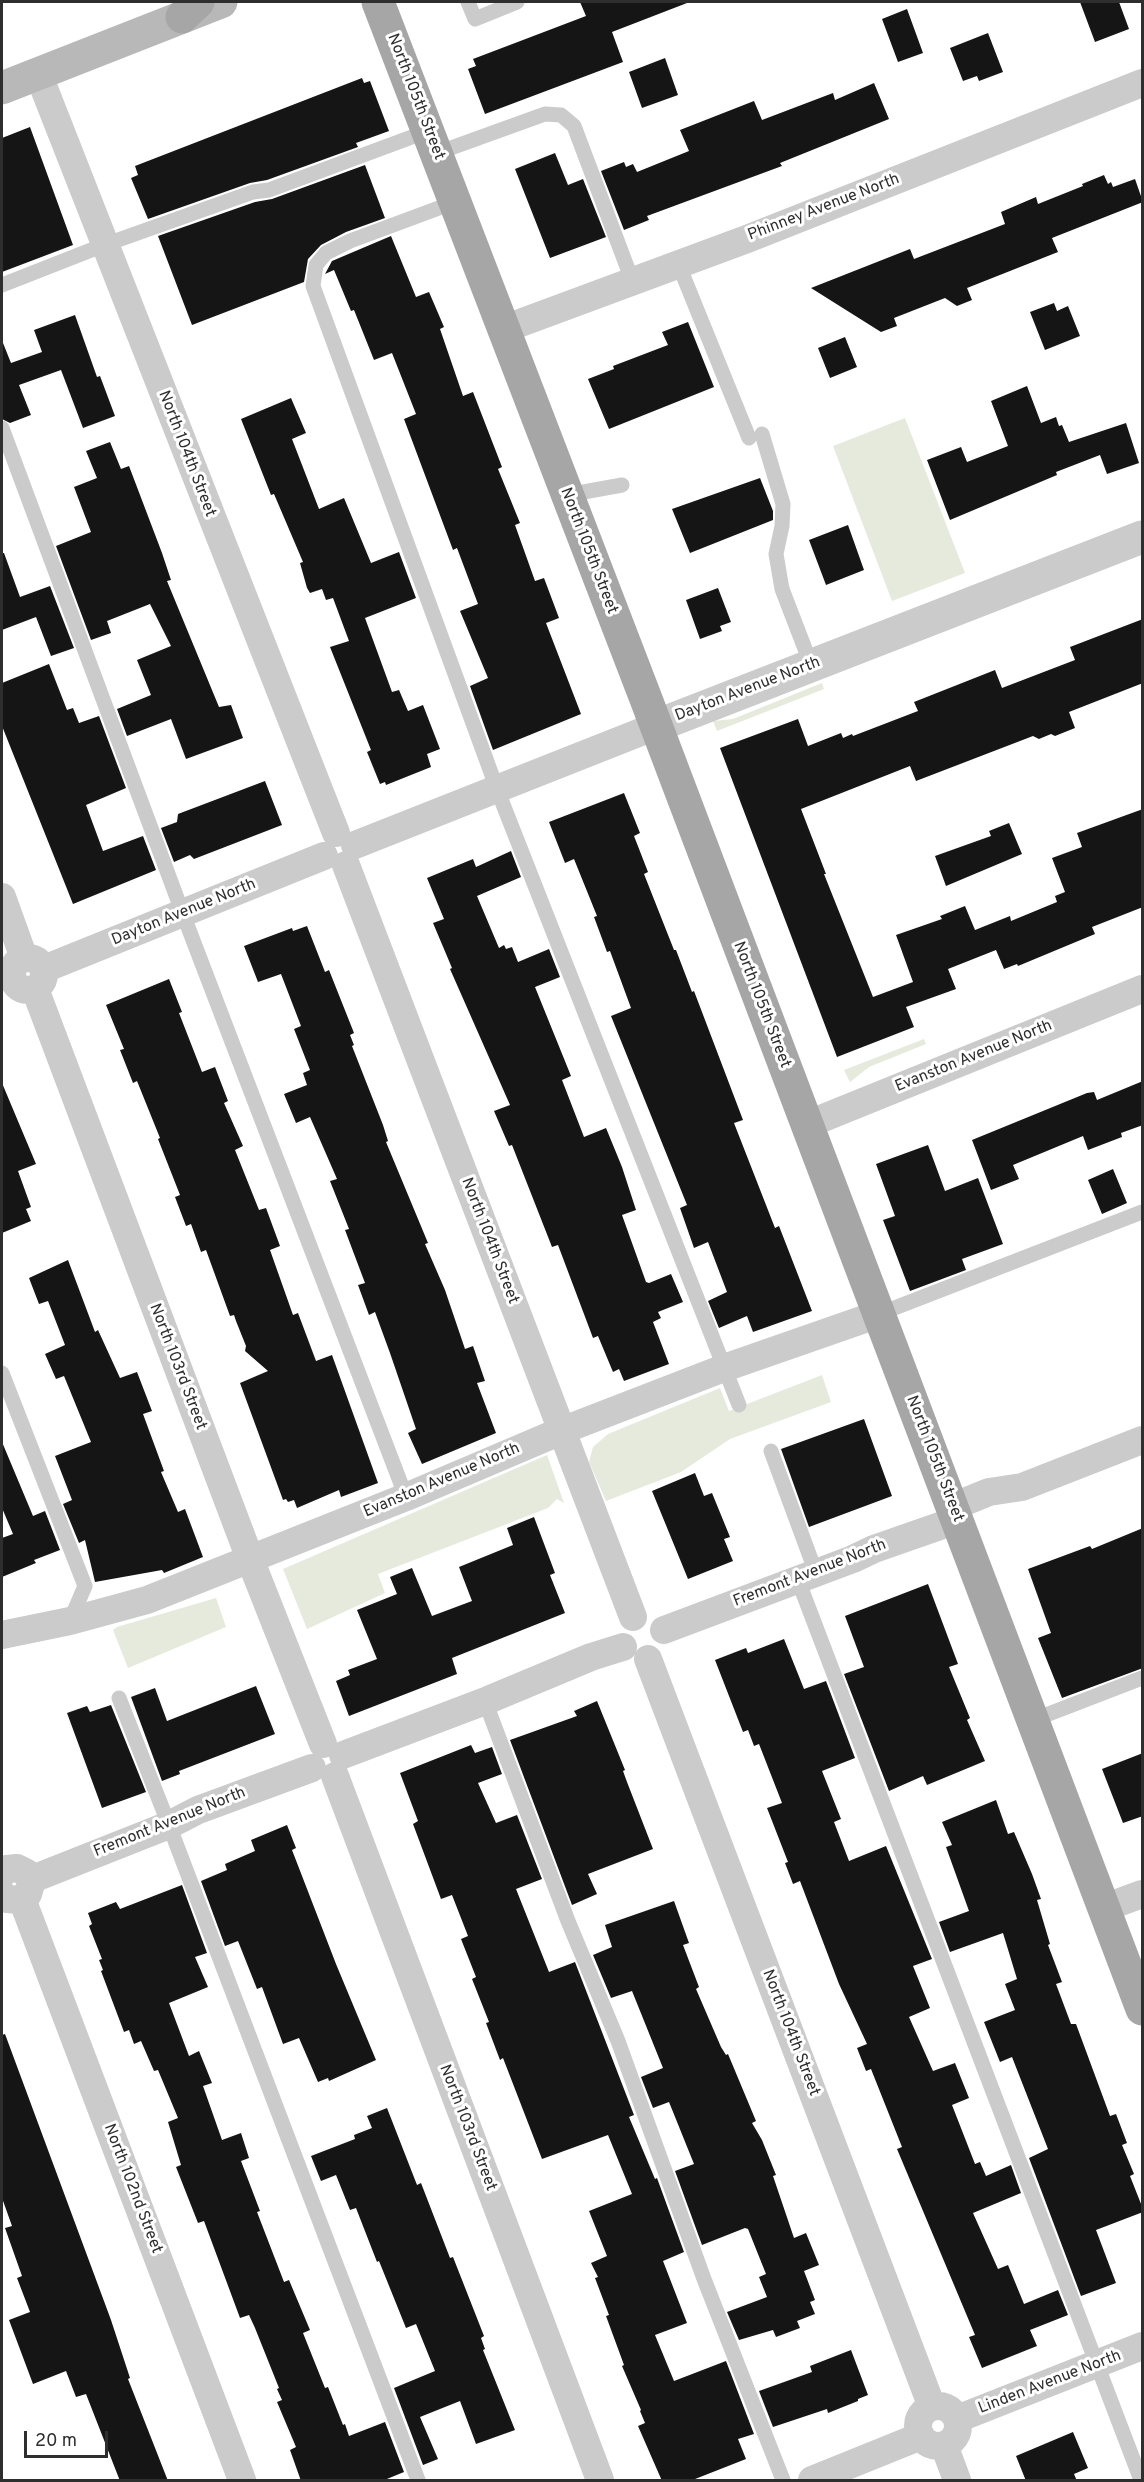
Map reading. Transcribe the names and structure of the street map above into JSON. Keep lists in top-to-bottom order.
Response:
{
  "streets": {
    "main road": ["North 105th Street"],
    "street": [
      "Phinney Avenue North",
      "North 104th Street",
      "Dayton Avenue North",
      "Evanston Avenue North",
      "North 103rd Street",
      "Fremont Avenue North",
      "North 102nd Street",
      "Linden Avenue North"
    ]
  },
  "crossings": [
    ["North 105th Street", "Phinney Avenue North"],
    ["North 105th Street", "Dayton Avenue North"],
    ["North 105th Street", "Evanston Avenue North"],
    ["North 105th Street", "Fremont Avenue North"],
    ["North 104th Street", "Dayton Avenue North"],
    ["North 104th Street", "Evanston Avenue North"],
    ["North 104th Street", "Fremont Avenue North"],
    ["North 104th Street", "Linden Avenue North"],
    ["Dayton Avenue North", "North 103rd Street"],
    ["Evanston Avenue North", "North 103rd Street"],
    ["North 103rd Street", "Fremont Avenue North"],
    ["Fremont Avenue North", "North 102nd Street"]
  ],
  "scale_bar": "20 m"
}
